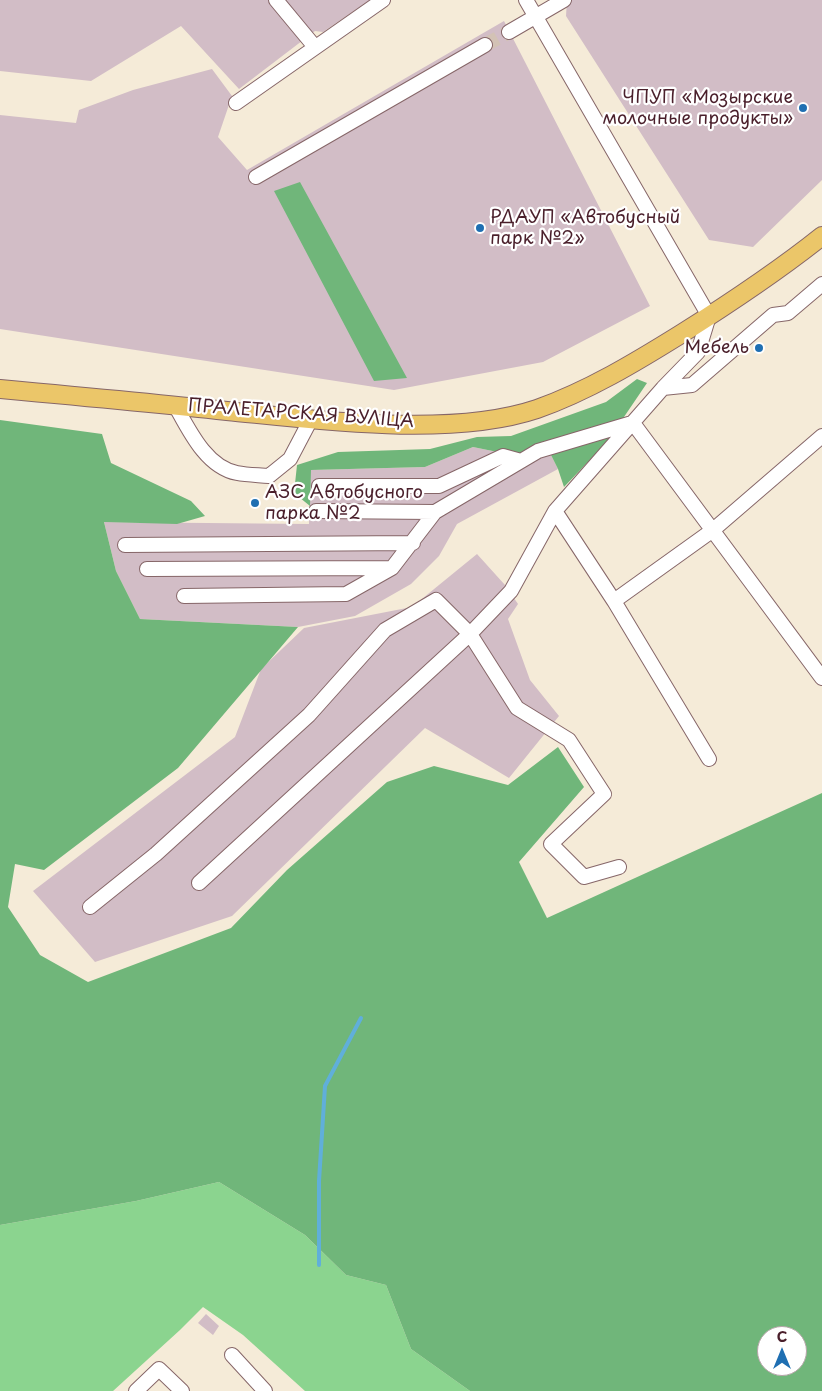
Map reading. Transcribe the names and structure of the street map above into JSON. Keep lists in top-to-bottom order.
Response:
{
  "streets": {
    "main road": ["ПРАЛЕТАРСКАЯ ВУЛІЦА"]
  },
  "places": [
    "ЧПУП «Мозырские молочные продукты»",
    "РДАУП «Автобусный парк №2»",
    "Мебель",
    "АЗС Автобусного парка №2"
  ],
  "north": "top"
}
